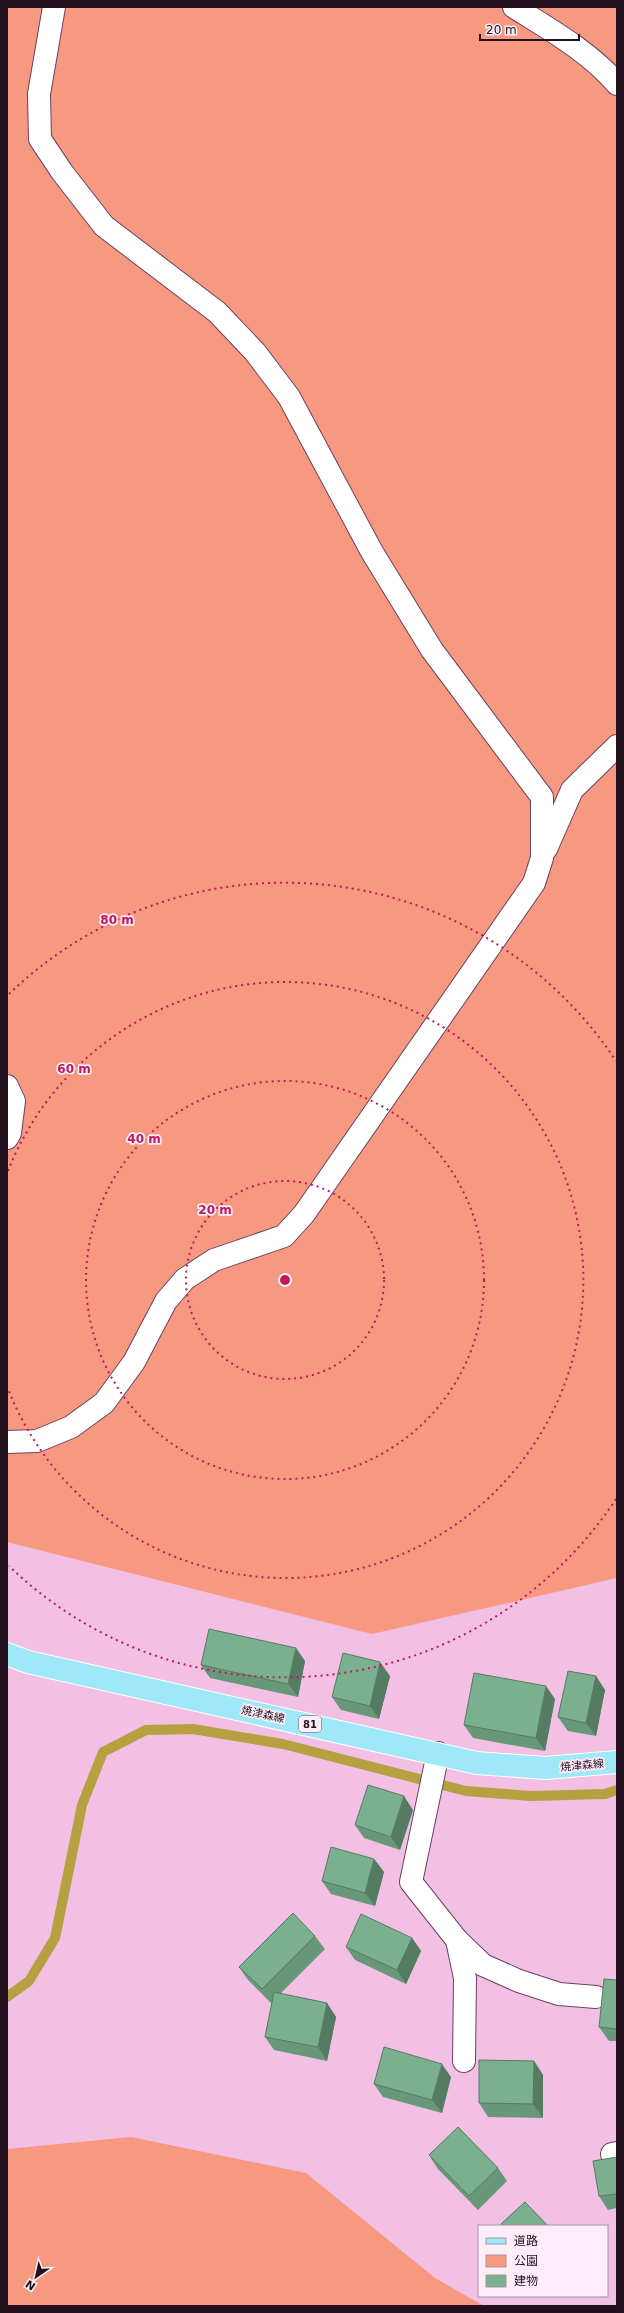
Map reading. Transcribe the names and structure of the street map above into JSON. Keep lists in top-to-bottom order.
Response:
{
  "streets": {
    "main road": ["焼津森線", "81"]
  },
  "legend": ["道路", "公園", "建物"],
  "scale_bar": "20 m",
  "north": "bottom left",
  "rings": [
    "80 m",
    "60 m",
    "40 m",
    "20 m"
  ]
}
